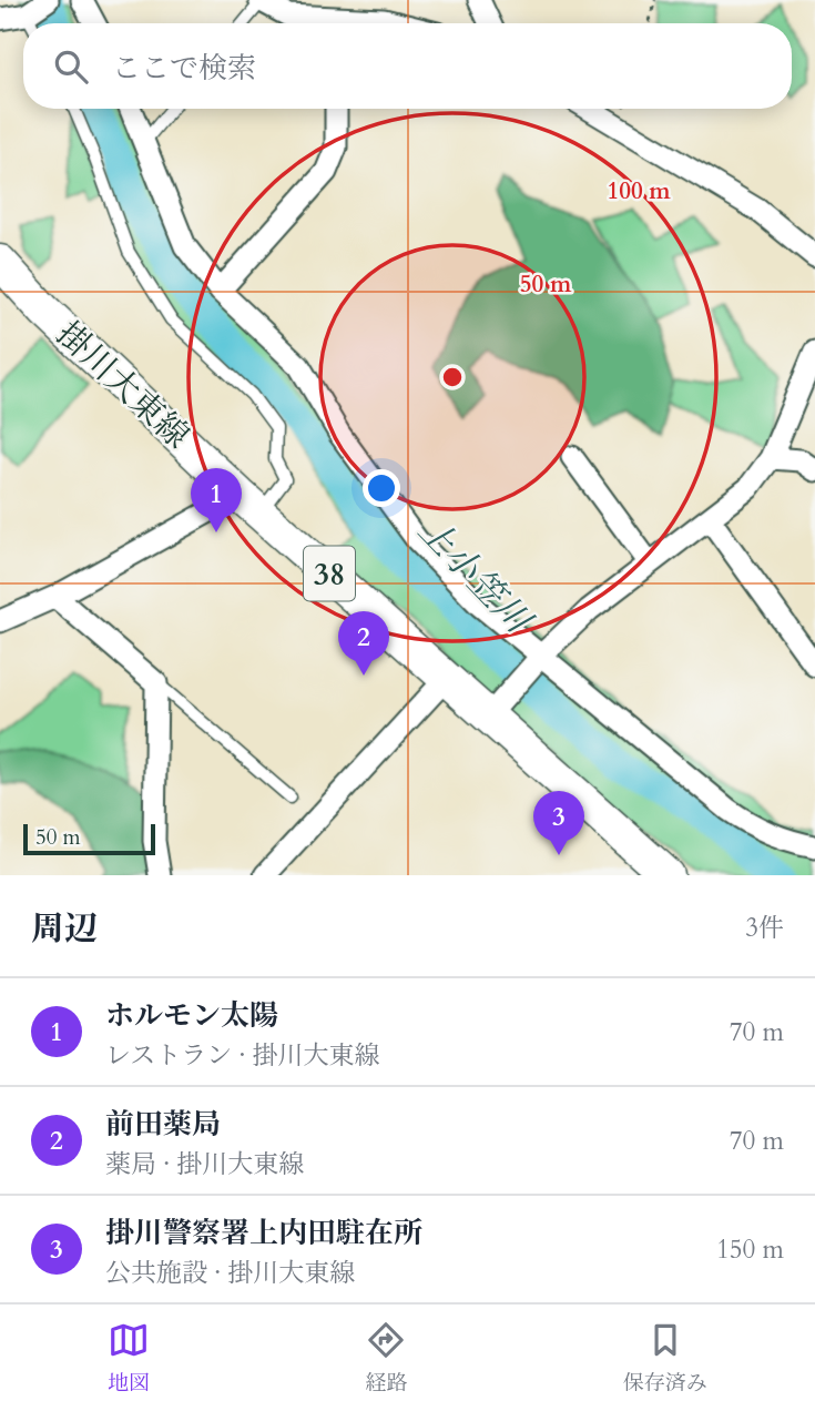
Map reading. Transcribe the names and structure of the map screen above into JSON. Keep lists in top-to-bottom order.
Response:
{
  "streets": {
    "main road": ["掛川大東線", "38"]
  },
  "water": ["上小笠川"],
  "scale_bar": "50 m",
  "page": {
    "search": "ここで検索",
    "pins": ["1", "2", "3"],
    "scale": "50 m",
    "heading": ["周辺", "3件"],
    "list": [
      {
        "mark": "1",
        "name": "ホルモン太陽",
        "note": "レストラン · 掛川大東線",
        "value": "70 m"
      },
      {
        "mark": "2",
        "name": "前田薬局",
        "note": "薬局 · 掛川大東線",
        "value": "70 m"
      },
      {
        "mark": "3",
        "name": "掛川警察署上内田駐在所",
        "note": "公共施設 · 掛川大東線",
        "value": "150 m"
      }
    ],
    "nav": ["地図", "経路", "保存済み"]
  },
  "rings": ["100 m", "50 m"]
}
